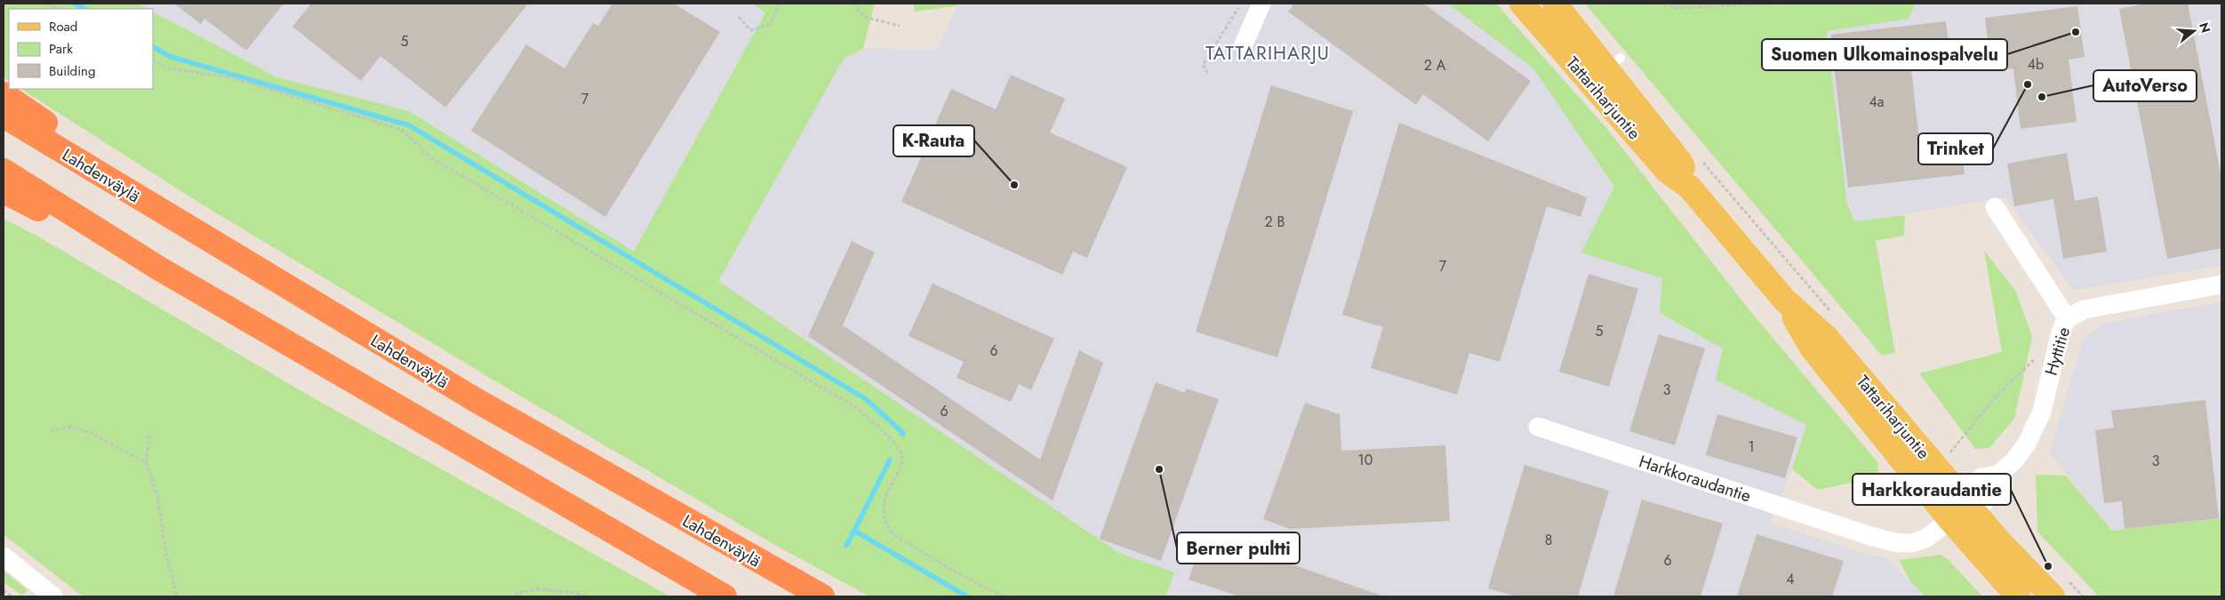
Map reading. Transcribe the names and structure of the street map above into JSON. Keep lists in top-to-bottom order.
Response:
{
  "streets": {
    "highway": ["Lahdenväylä"],
    "main road": ["Tattariharjuntie"],
    "street": ["Hyttitie", "Harkkoraudantie"]
  },
  "crossings": [
    ["Tattariharjuntie", "Hyttitie"],
    ["Tattariharjuntie", "Harkkoraudantie"],
    ["Hyttitie", "Harkkoraudantie"]
  ],
  "districts": ["TATTARIHARJU"],
  "places": [
    "Suomen Ulkomainospalvelu",
    "Trinket",
    "AutoVerso",
    "K-Rauta",
    "Berner pultti",
    "Harkkoraudantie"
  ],
  "house_numbers": [
    "5",
    "4b",
    "2 A",
    "7",
    "4a",
    "2 B",
    "7",
    "5",
    "6",
    "3",
    "6",
    "1",
    "10",
    "3",
    "8",
    "6",
    "4"
  ],
  "legend": ["Road", "Park", "Building"],
  "north": "right"
}
